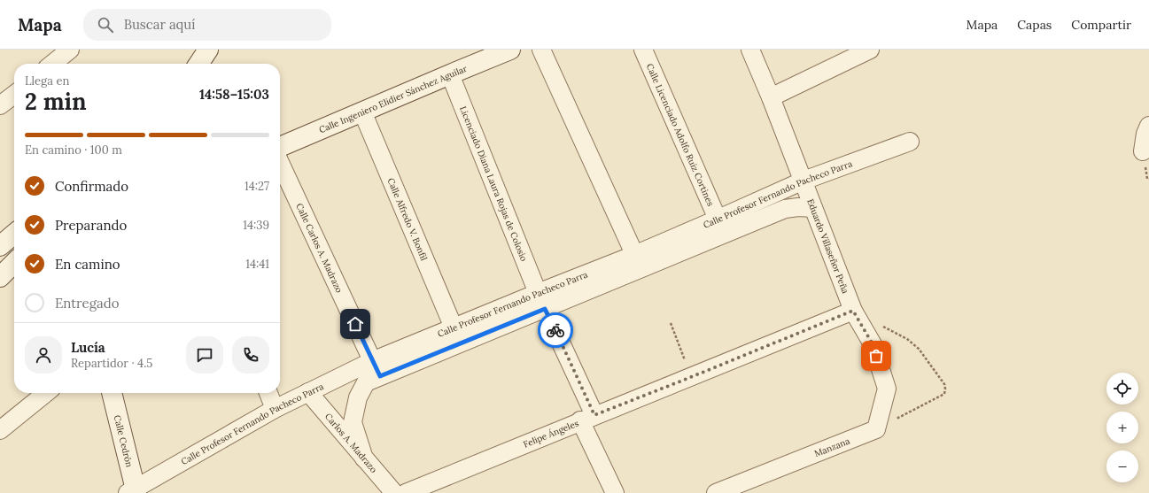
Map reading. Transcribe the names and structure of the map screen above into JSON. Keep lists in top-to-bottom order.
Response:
{
  "streets": {
    "street": [
      "Calle Ingeniero Elidier Sánchez Aguilar",
      "Calle Licenciado Adolfo Ruiz Cortines",
      "Licenciado Diana Laura Rojas de Colosio",
      "Calle Profesor Fernando Pacheco Parra",
      "Calle Alfredo V. Bonfil",
      "Eduardo Villaseñor Peña",
      "Calle Carlos A. Madrazo",
      "Felipe Ángeles",
      "Calle Cedrón",
      "Carlos A. Madrazo",
      "Manzana"
    ]
  },
  "crossings": [
    ["Calle Ingeniero Elidier Sánchez Aguilar", "Licenciado Diana Laura Rojas de Colosio"],
    ["Calle Ingeniero Elidier Sánchez Aguilar", "Calle Alfredo V. Bonfil"],
    ["Calle Licenciado Adolfo Ruiz Cortines", "Calle Profesor Fernando Pacheco Parra"],
    ["Licenciado Diana Laura Rojas de Colosio", "Calle Profesor Fernando Pacheco Parra"],
    ["Licenciado Diana Laura Rojas de Colosio", "Felipe Ángeles"],
    ["Calle Profesor Fernando Pacheco Parra", "Calle Alfredo V. Bonfil"],
    ["Calle Profesor Fernando Pacheco Parra", "Eduardo Villaseñor Peña"],
    ["Calle Profesor Fernando Pacheco Parra", "Calle Carlos A. Madrazo"],
    ["Calle Profesor Fernando Pacheco Parra", "Calle Cedrón"],
    ["Calle Profesor Fernando Pacheco Parra", "Carlos A. Madrazo"],
    ["Eduardo Villaseñor Peña", "Felipe Ángeles"],
    ["Eduardo Villaseñor Peña", "Manzana"]
  ],
  "page": {
    "header": "Mapa",
    "search": "Buscar aquí",
    "nav": ["Mapa", "Capas", "Compartir"],
    "heading": ["2 min", "Llega en", "14:58–15:03"],
    "panel": ["Lucía", "Repartidor · 4.5"],
    "bar": "En camino · 100 m",
    "list": [
      ["Confirmado", "14:27"],
      ["Preparando", "14:39"],
      ["En camino", "14:41"],
      "Entregado"
    ],
    "map_buttons": ["+", "−"]
  }
}
